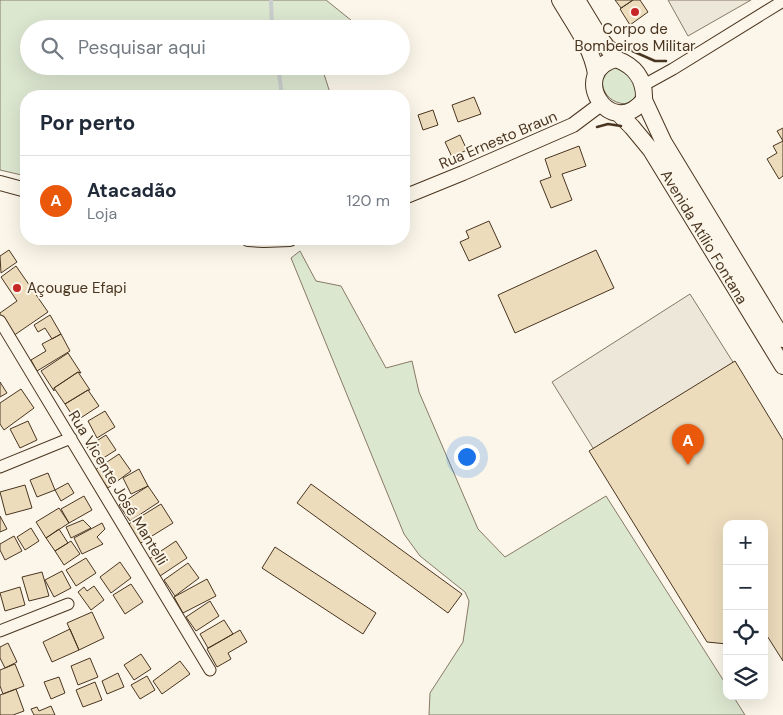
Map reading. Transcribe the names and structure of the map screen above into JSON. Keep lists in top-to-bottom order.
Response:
{
  "streets": {
    "main road": ["Avenida Atílio Fontana"],
    "street": ["Rua Ernesto Braun", "Rua Vicente José Mantelli"]
  },
  "crossings": [
    ["Rua Ernesto Braun", "Avenida Atílio Fontana"]
  ],
  "places": ["Corpo de Bombeiros Militar", "Açougue Efapi"],
  "page": {
    "search": "Pesquisar aqui",
    "heading": "Por perto",
    "list": [
      {
        "mark": "A",
        "name": "Atacadão",
        "note": "Loja",
        "value": "120 m"
      }
    ],
    "pins": "A",
    "map_buttons": ["+", "−"]
  }
}
